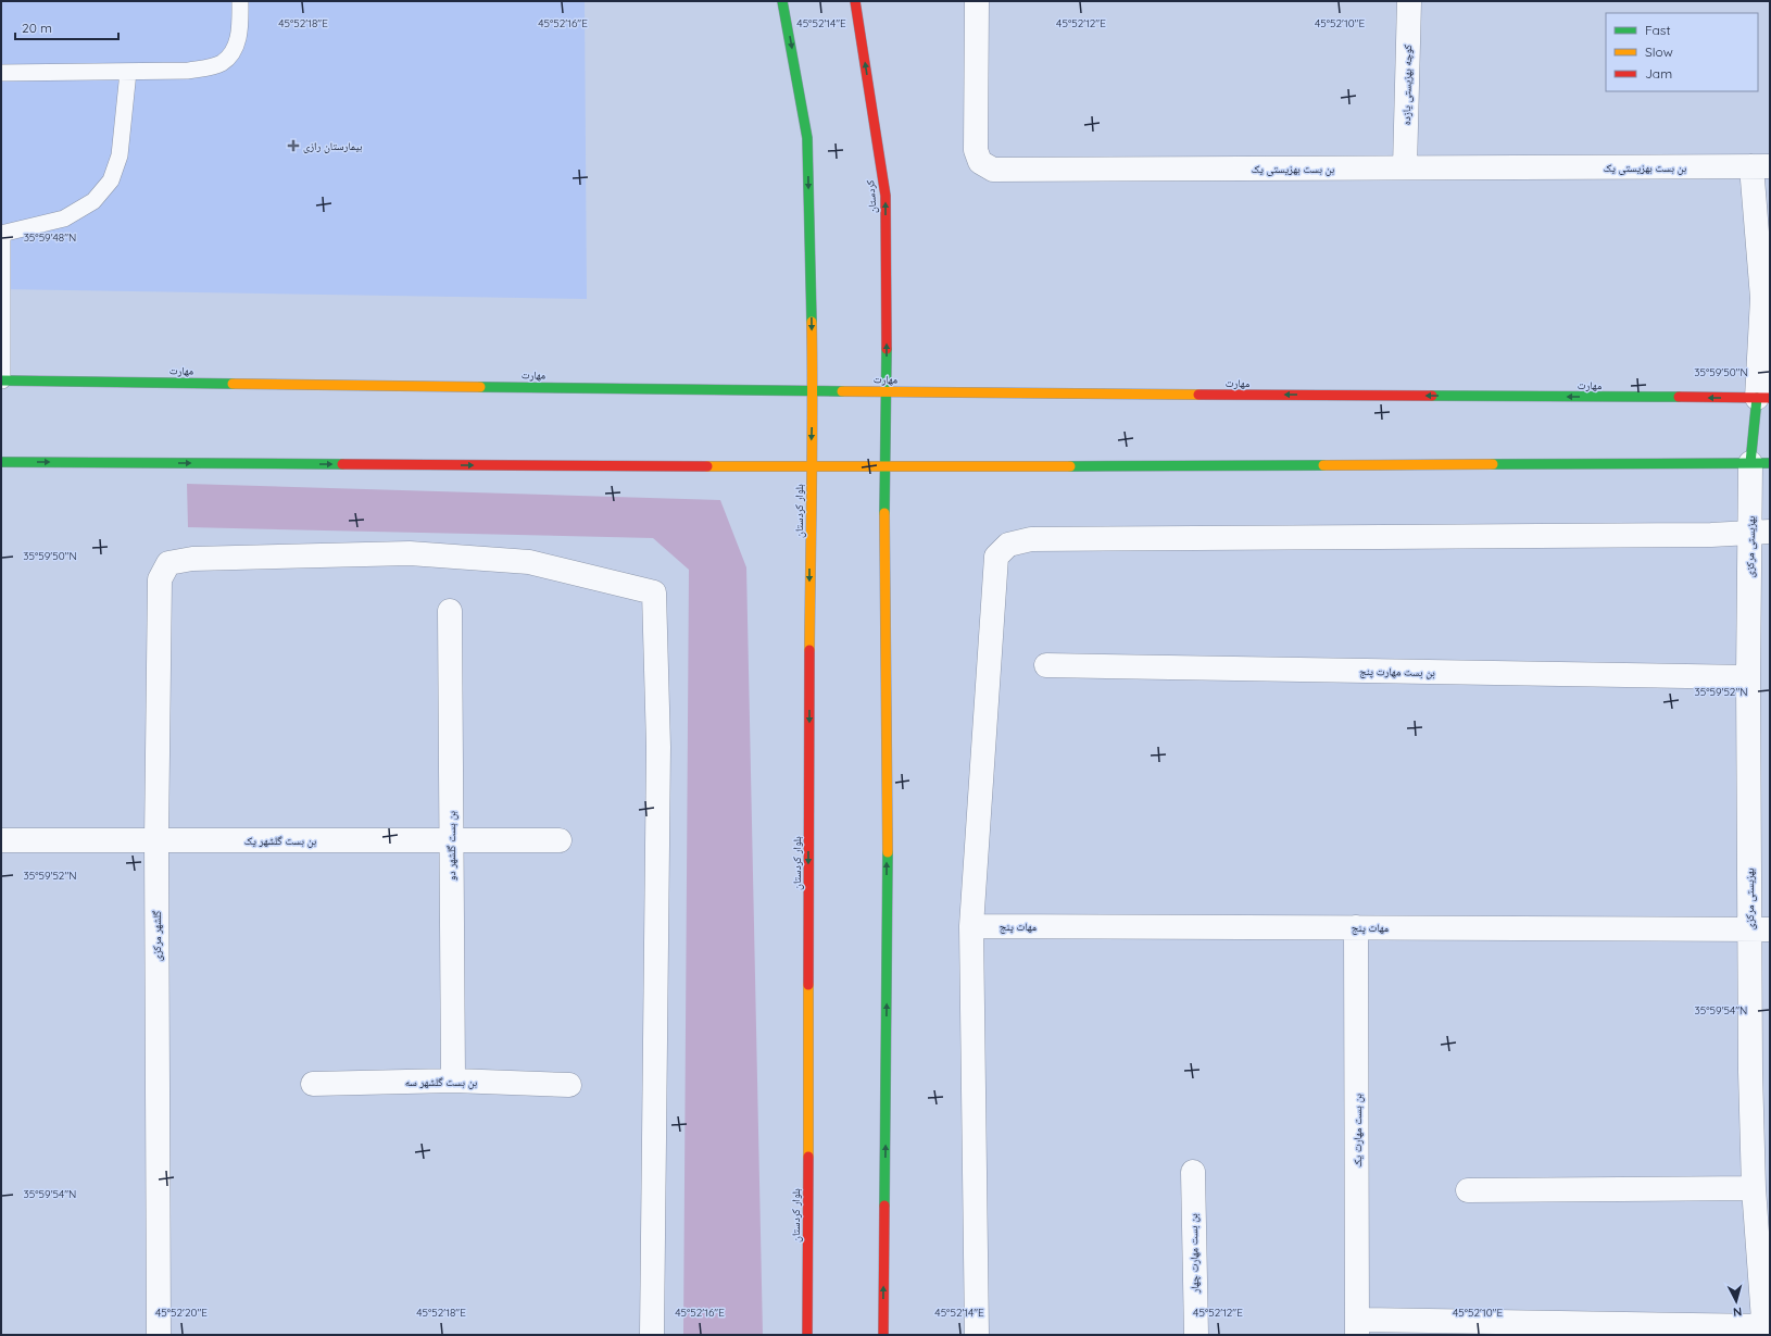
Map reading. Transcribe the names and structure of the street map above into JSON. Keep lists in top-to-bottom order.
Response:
{
  "streets": {
    "main road": ["کردستان", "مهارت", "بلوار کردستان"],
    "street": [
      "کوچه بهزیستی یازده",
      "بن بست بهزیستی یک",
      "بهزیستی مرکزی",
      "بن بست مهارت پنج",
      "بن بست گلشهر یک",
      "بن بست گلشهر دو",
      "مهات پنج",
      "گلشهر مرکزی",
      "بن بست گلشهر سه",
      "بن بست مهارت یک",
      "بن بست مهارت چهار"
    ]
  },
  "crossings": [
    ["کوچه بهزیستی یازده", "بن بست بهزیستی یک"],
    ["کردستان", "مهارت"],
    ["مهارت", "بلوار کردستان"],
    ["بهزیستی مرکزی", "بن بست مهارت پنج"],
    ["بهزیستی مرکزی", "مهات پنج"],
    ["بن بست گلشهر یک", "بن بست گلشهر دو"],
    ["بن بست گلشهر یک", "گلشهر مرکزی"],
    ["بن بست گلشهر دو", "بن بست گلشهر سه"],
    ["مهات پنج", "بن بست مهارت یک"]
  ],
  "places": {
    "health": ["بیمارستان رازی"]
  },
  "legend": ["Fast", "Slow", "Jam"],
  "scale_bar": "20 m",
  "north": "bottom",
  "coordinates": [
    "45°52'18\"E",
    "45°52'16\"E",
    "45°52'14\"E",
    "45°52'12\"E",
    "45°52'10\"E",
    "35°59'48\"N",
    "35°59'50\"N",
    "35°59'52\"N",
    "35°59'54\"N",
    "45°52'20\"E"
  ]
}
